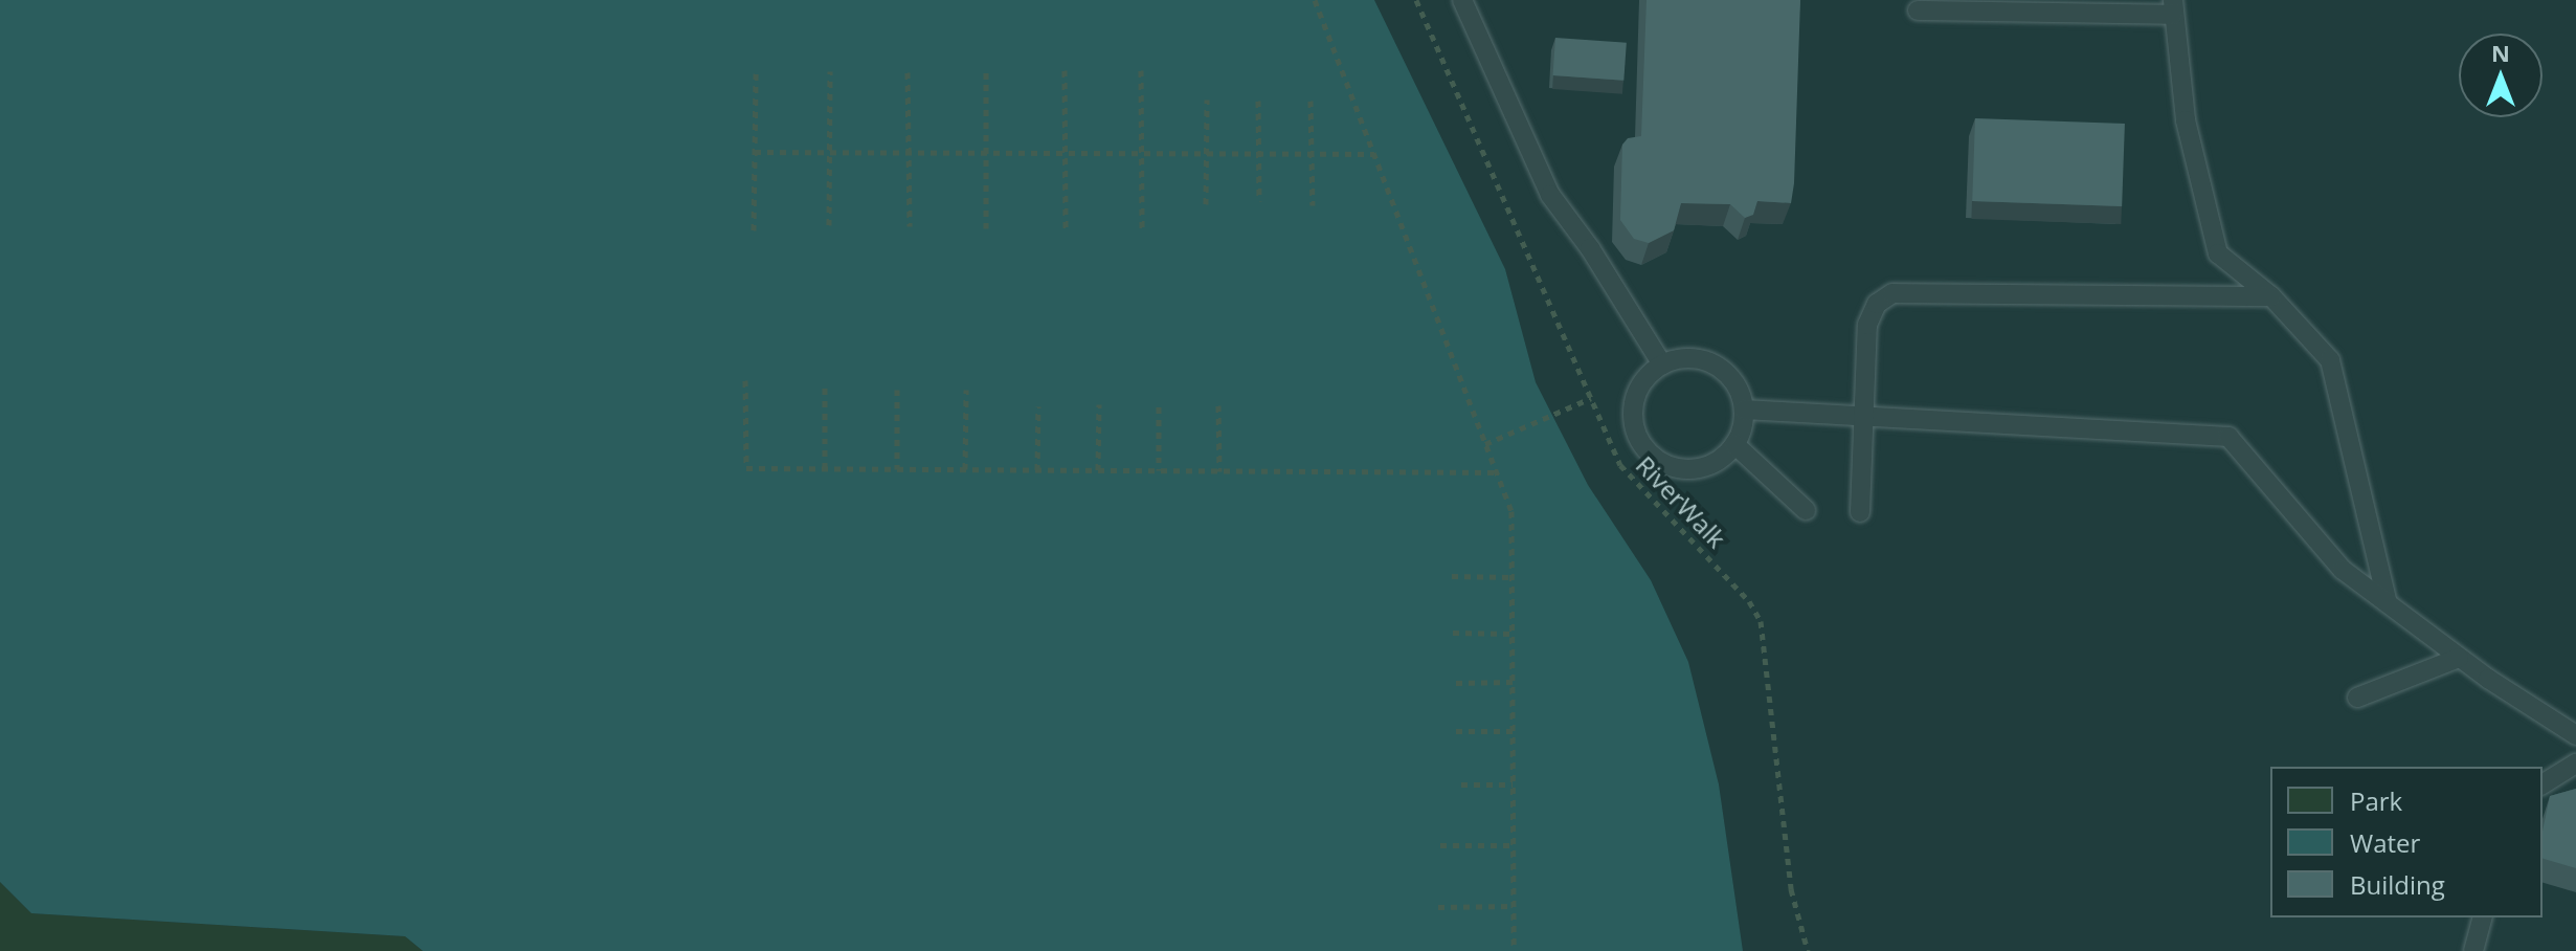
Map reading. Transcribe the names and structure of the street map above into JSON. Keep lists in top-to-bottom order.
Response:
{
  "streets": {
    "path": ["RiverWalk"]
  },
  "legend": ["Park", "Water", "Building"],
  "north": "top"
}
